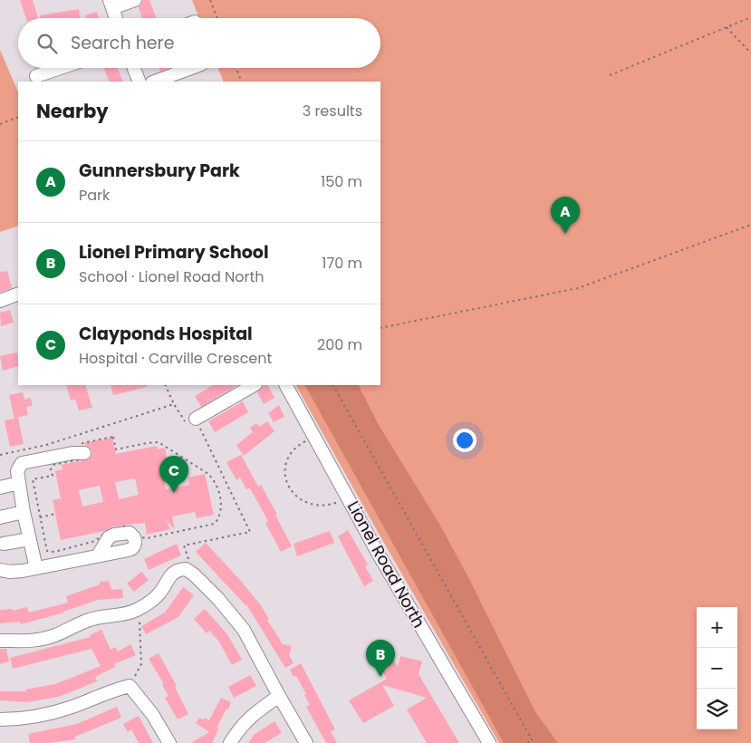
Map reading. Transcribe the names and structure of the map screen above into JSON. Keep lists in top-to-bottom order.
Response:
{
  "streets": {
    "street": ["Lionel Road North"]
  },
  "page": {
    "search": "Search here",
    "heading": ["Nearby", "3 results"],
    "list": [
      {
        "mark": "A",
        "name": "Gunnersbury Park",
        "note": "Park",
        "value": "150 m"
      },
      {
        "mark": "B",
        "name": "Lionel Primary School",
        "note": "School · Lionel Road North",
        "value": "170 m"
      },
      {
        "mark": "C",
        "name": "Clayponds Hospital",
        "note": "Hospital · Carville Crescent",
        "value": "200 m"
      }
    ],
    "pins": ["A", "C", "B"],
    "map_buttons": ["+", "−"]
  }
}
